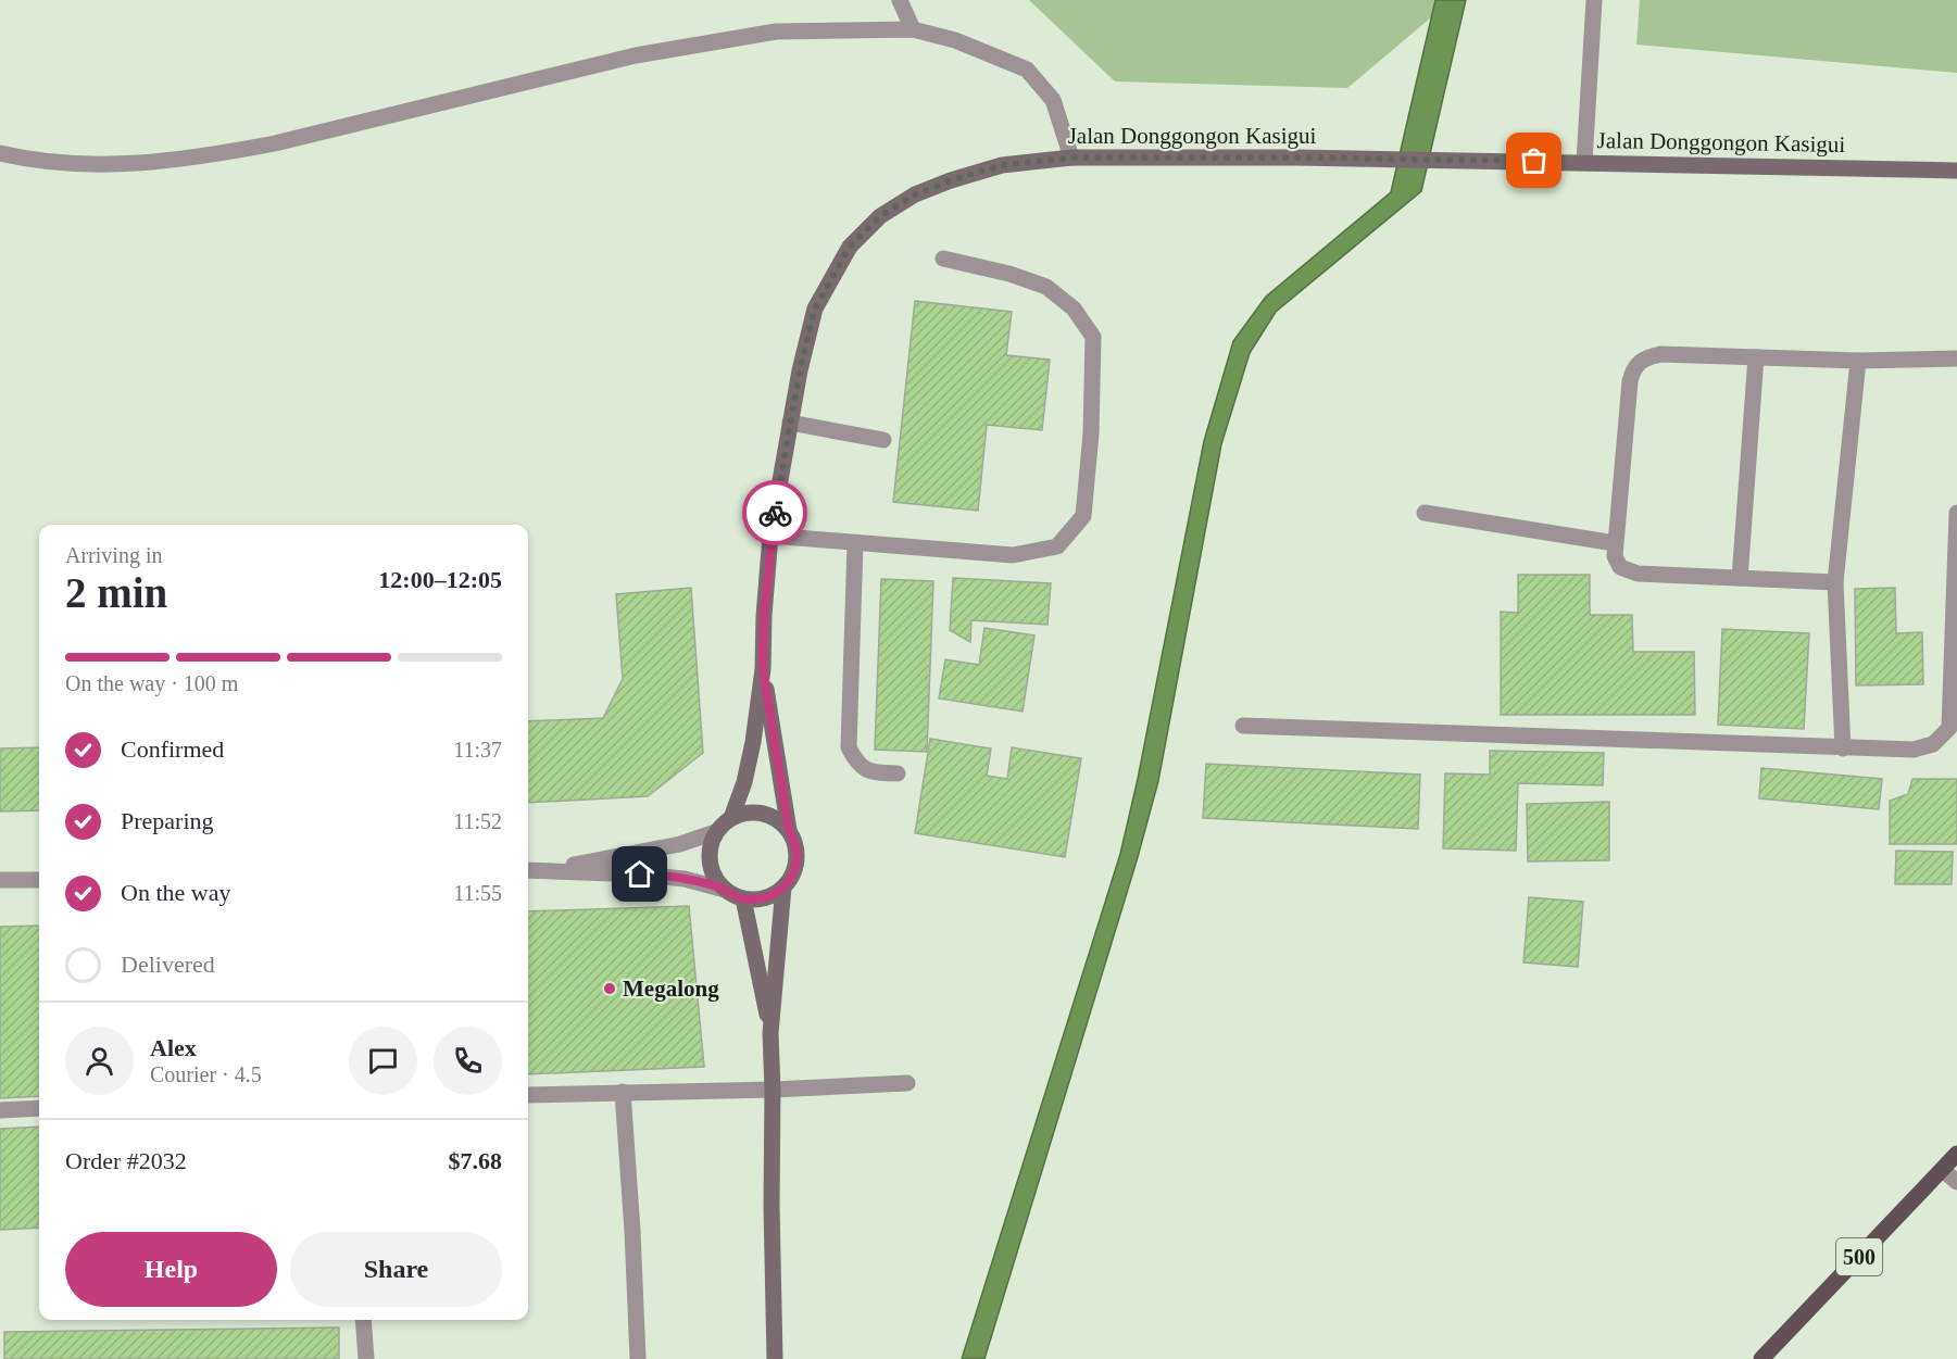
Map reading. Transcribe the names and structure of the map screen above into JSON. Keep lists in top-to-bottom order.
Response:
{
  "streets": {
    "main road": ["500"],
    "street": ["Jalan Donggongon Kasigui"]
  },
  "places": ["Megalong"],
  "page": {
    "heading": ["2 min", "Arriving in", "12:00–12:05"],
    "panel": [
      "Alex",
      "Courier · 4.5",
      "Order #2032",
      "$7.68"
    ],
    "bar": "On the way · 100 m",
    "list": [
      ["Confirmed", "11:37"],
      ["Preparing", "11:52"],
      ["On the way", "11:55"],
      "Delivered"
    ],
    "buttons": ["Help", "Share"]
  }
}
